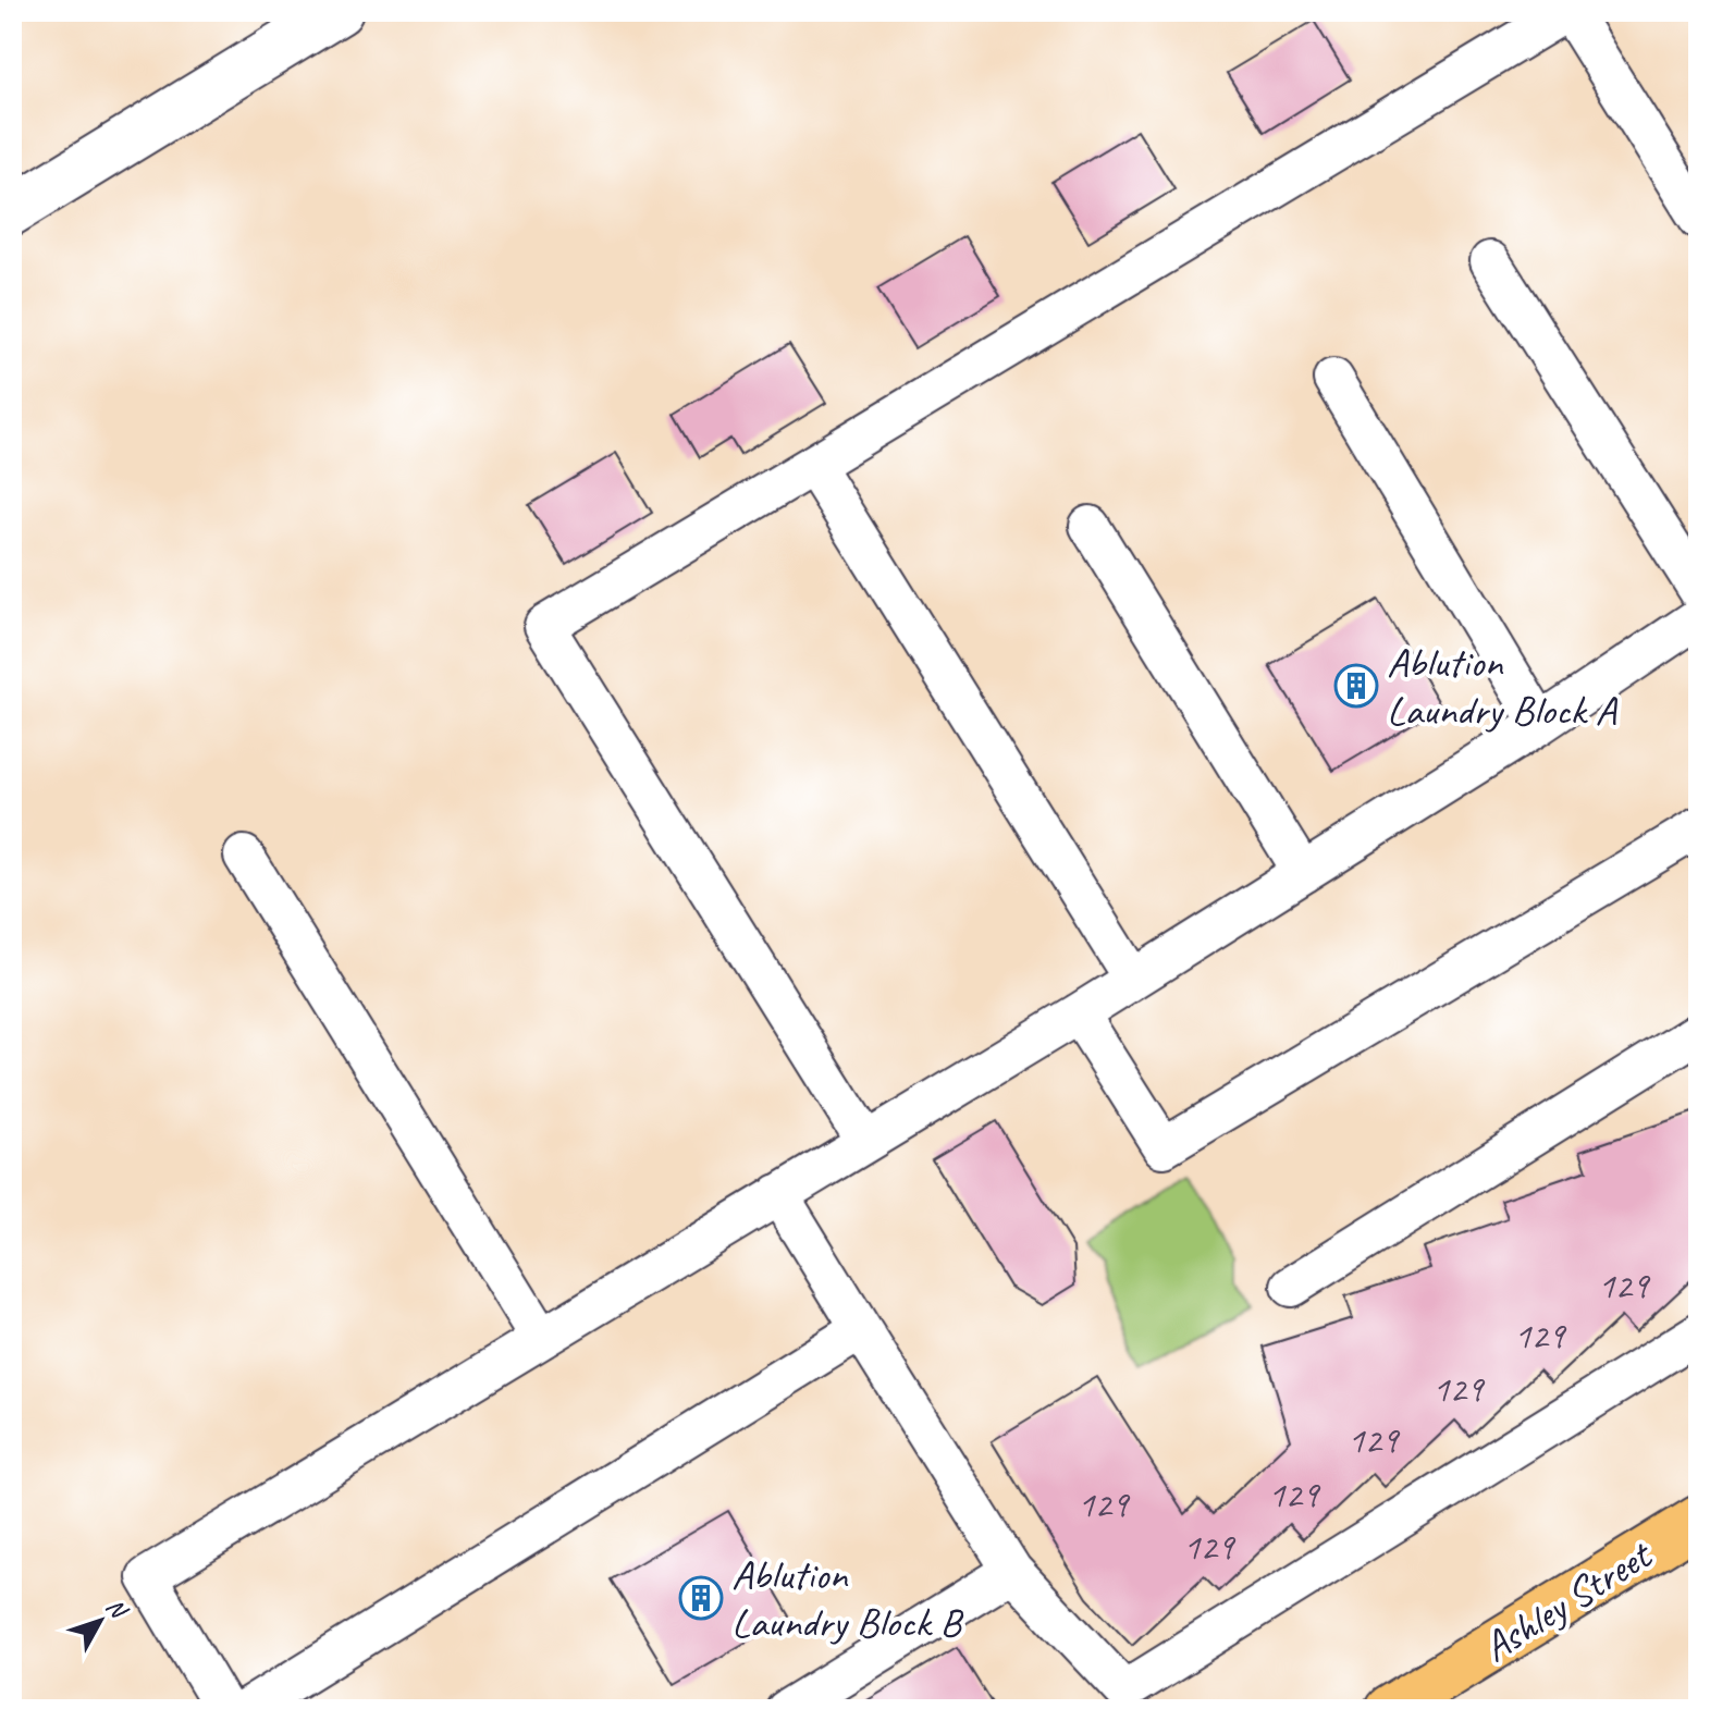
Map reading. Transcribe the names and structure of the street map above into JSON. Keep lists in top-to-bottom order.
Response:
{
  "streets": {
    "main road": ["Ashley Street"]
  },
  "places": {
    "building": ["Ablution Laundry Block A", "Ablution Laundry Block B"]
  },
  "house_numbers": [
    "129",
    "129",
    "129",
    "129",
    "129",
    "129",
    "129"
  ],
  "north": "top right"
}
